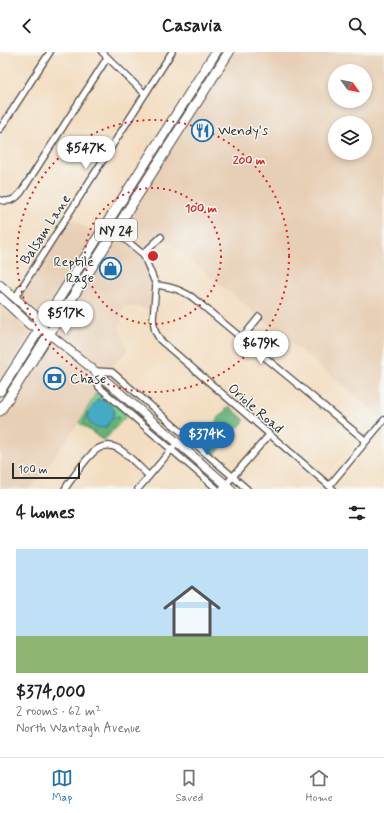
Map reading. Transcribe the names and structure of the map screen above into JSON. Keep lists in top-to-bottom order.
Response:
{
  "streets": {
    "main road": ["NY 24"],
    "street": ["Balsam Lane", "Oriole Road"]
  },
  "crossings": [
    ["NY 24", "Oriole Road"]
  ],
  "places": {
    "restaurant": ["Wendy's"],
    "shop": ["Reptile Rage"],
    "bank": ["Chase"]
  },
  "scale_bar": "100 m",
  "north": "bottom right",
  "page": {
    "header": "Casavia",
    "price": [
      "$547K",
      "$517K",
      "$679K",
      "$374K"
    ],
    "scale": "100 m",
    "heading": "4 homes",
    "list": [
      {
        "name": "$374,000",
        "note": "2 rooms · 62 m² · North Wantagh Avenue"
      }
    ],
    "tabs": ["Map", "Saved", "Home"]
  },
  "rings": ["200 m", "100 m"]
}
